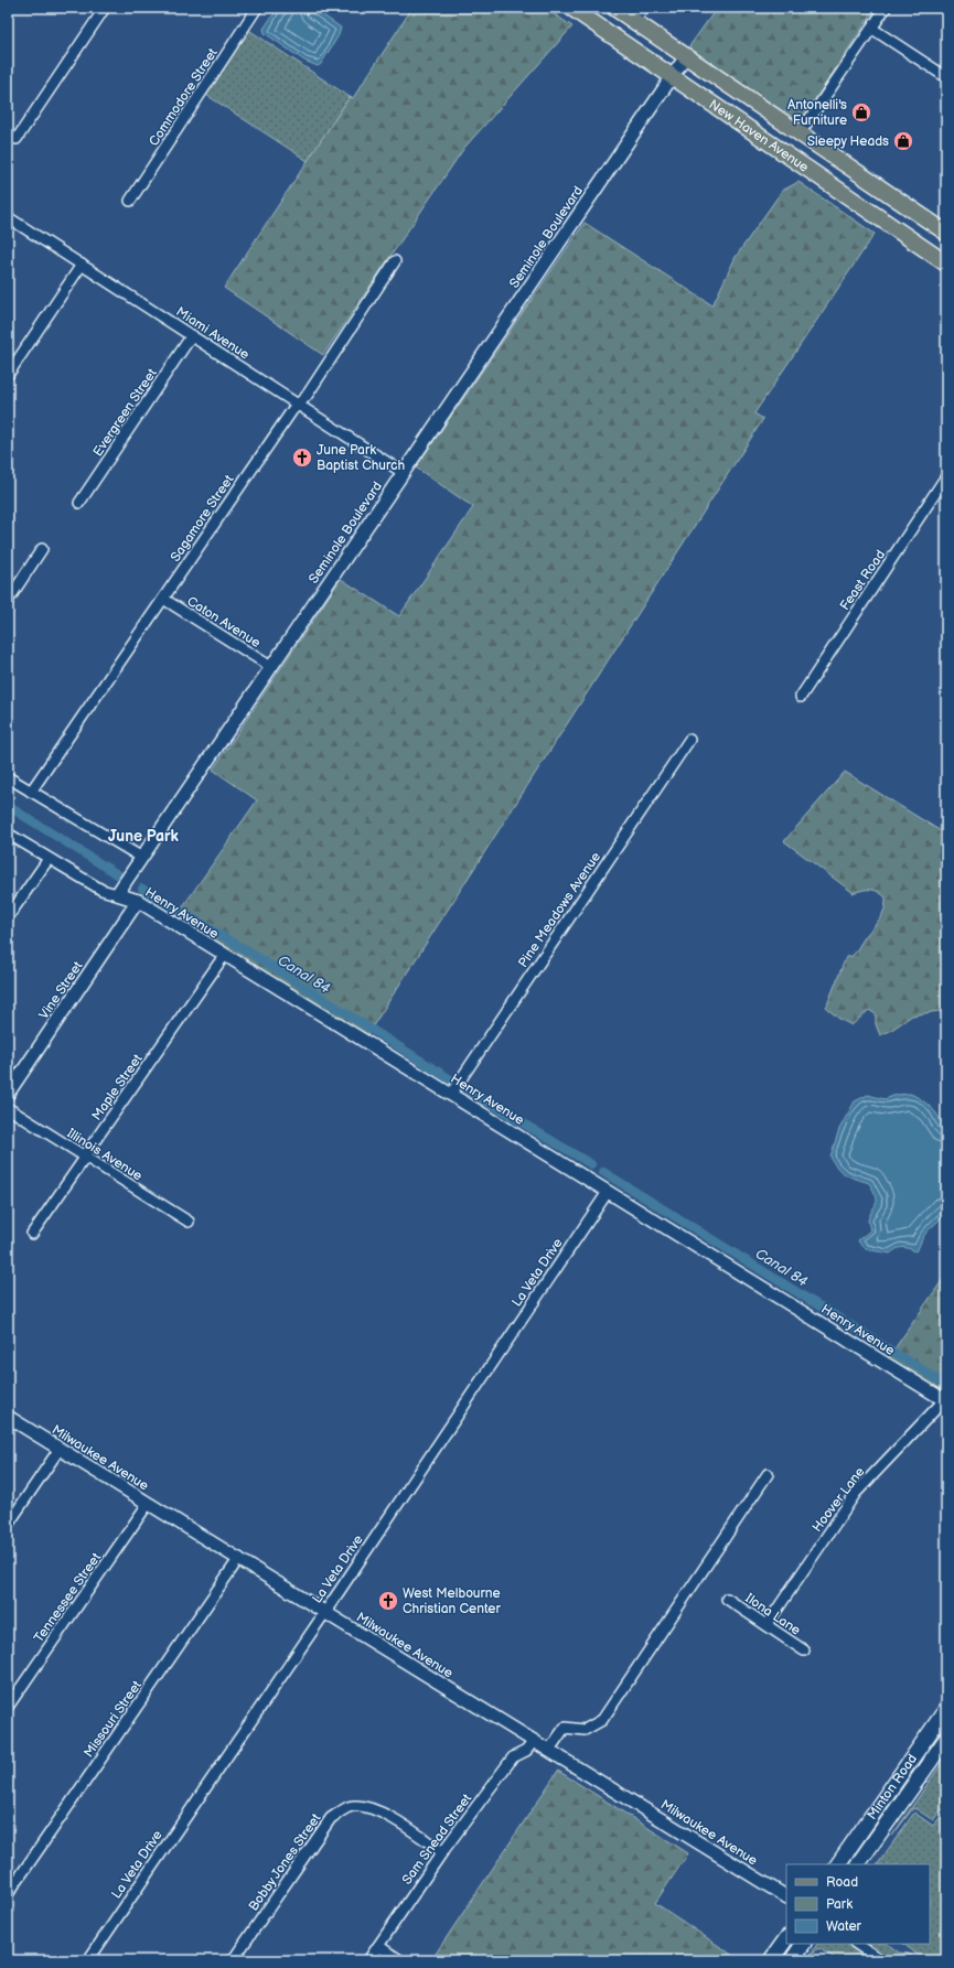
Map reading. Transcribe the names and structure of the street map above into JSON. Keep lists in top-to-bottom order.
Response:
{
  "streets": {
    "main road": ["New Haven Avenue", "Minton Road"],
    "street": [
      "Commodore Street",
      "Seminole Boulevard",
      "Miami Avenue",
      "Evergreen Street",
      "Sagamore Street",
      "Feast Road",
      "Caton Avenue",
      "Pine Meadows Avenue",
      "Henry Avenue",
      "Vine Street",
      "Maple Street",
      "Illinois Avenue",
      "La Veta Drive",
      "Milwaukee Avenue",
      "Hoover Lane",
      "Tennessee Street",
      "Ilona Lane",
      "Missouri Street",
      "Sam Snead Street",
      "Bobby Jones Street"
    ]
  },
  "crossings": [
    ["New Haven Avenue", "Seminole Boulevard"],
    ["Seminole Boulevard", "Miami Avenue"],
    ["Seminole Boulevard", "Caton Avenue"],
    ["Seminole Boulevard", "Henry Avenue"],
    ["Miami Avenue", "Evergreen Street"],
    ["Miami Avenue", "Sagamore Street"],
    ["Sagamore Street", "Caton Avenue"],
    ["Pine Meadows Avenue", "Henry Avenue"],
    ["Henry Avenue", "Vine Street"],
    ["Henry Avenue", "Maple Street"],
    ["Henry Avenue", "La Veta Drive"],
    ["Henry Avenue", "Hoover Lane"],
    ["Maple Street", "Illinois Avenue"],
    ["La Veta Drive", "Milwaukee Avenue"],
    ["Milwaukee Avenue", "Tennessee Street"],
    ["Milwaukee Avenue", "Missouri Street"],
    ["Milwaukee Avenue", "Sam Snead Street"],
    ["Hoover Lane", "Ilona Lane"],
    ["Sam Snead Street", "Bobby Jones Street"]
  ],
  "districts": ["June Park"],
  "water": ["Canal 84"],
  "places": {
    "shop": ["Antonelli's Furniture", "Sleepy Heads"],
    "church": ["June Park Baptist Church", "West Melbourne Christian Center"]
  },
  "legend": ["Road", "Park", "Water"]
}
